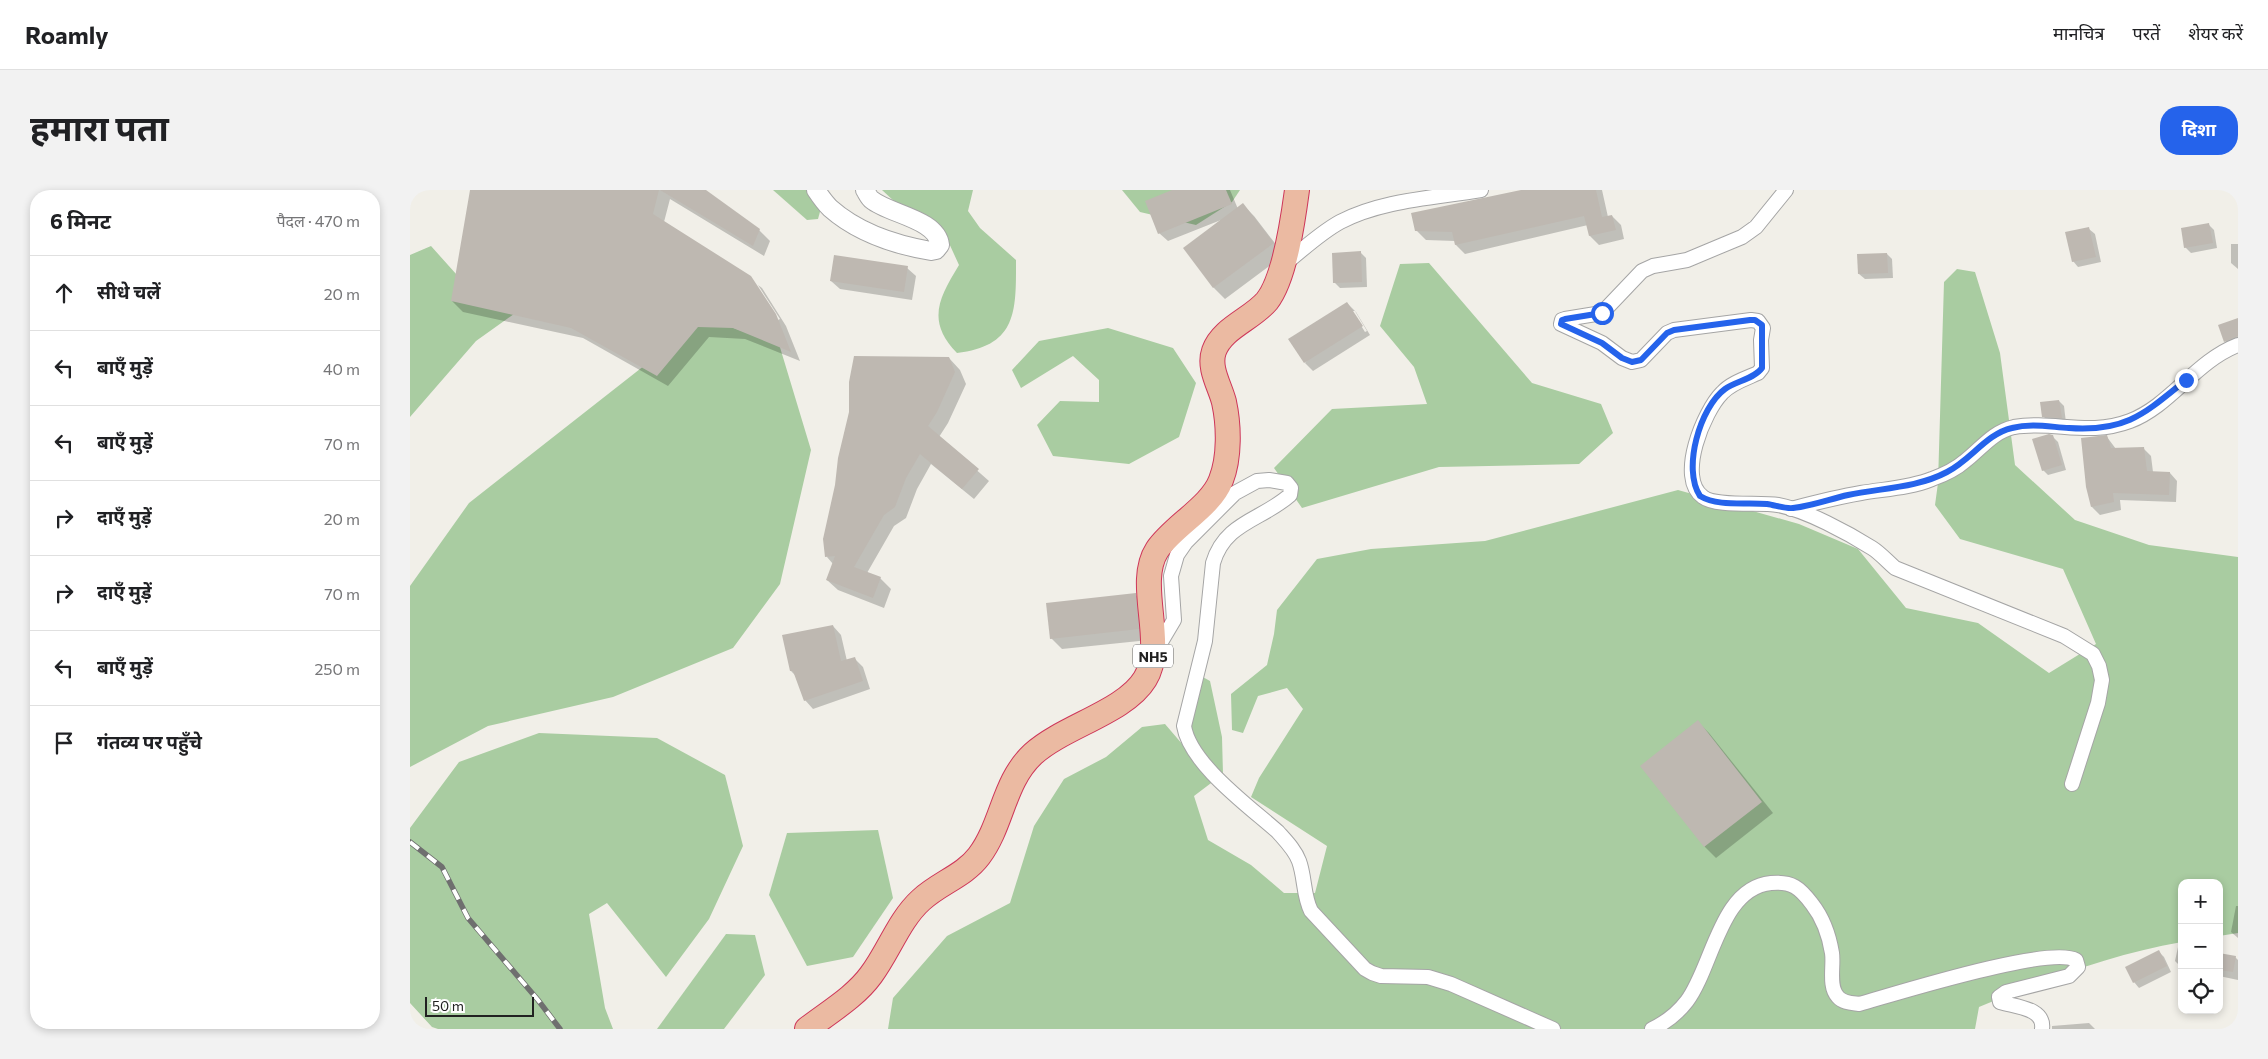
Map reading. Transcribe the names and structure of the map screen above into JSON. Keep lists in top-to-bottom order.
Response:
{
  "streets": {
    "highway": ["NH5"]
  },
  "scale_bar": "50 m",
  "page": {
    "header": "Roamly",
    "nav": ["मानचित्र", "परतें", "शेयर करें"],
    "title": "हमारा पता",
    "buttons": "दिशा",
    "heading": ["6 मिनट", "पैदल · 470 m"],
    "list": [
      ["सीधे चलें", "20 m"],
      ["बाएँ मुड़ें", "40 m"],
      ["बाएँ मुड़ें", "70 m"],
      ["दाएँ मुड़ें", "20 m"],
      ["दाएँ मुड़ें", "70 m"],
      ["बाएँ मुड़ें", "250 m"],
      "गंतव्य पर पहुँचे"
    ],
    "map_buttons": ["+", "−"],
    "scale": "50 m"
  }
}
